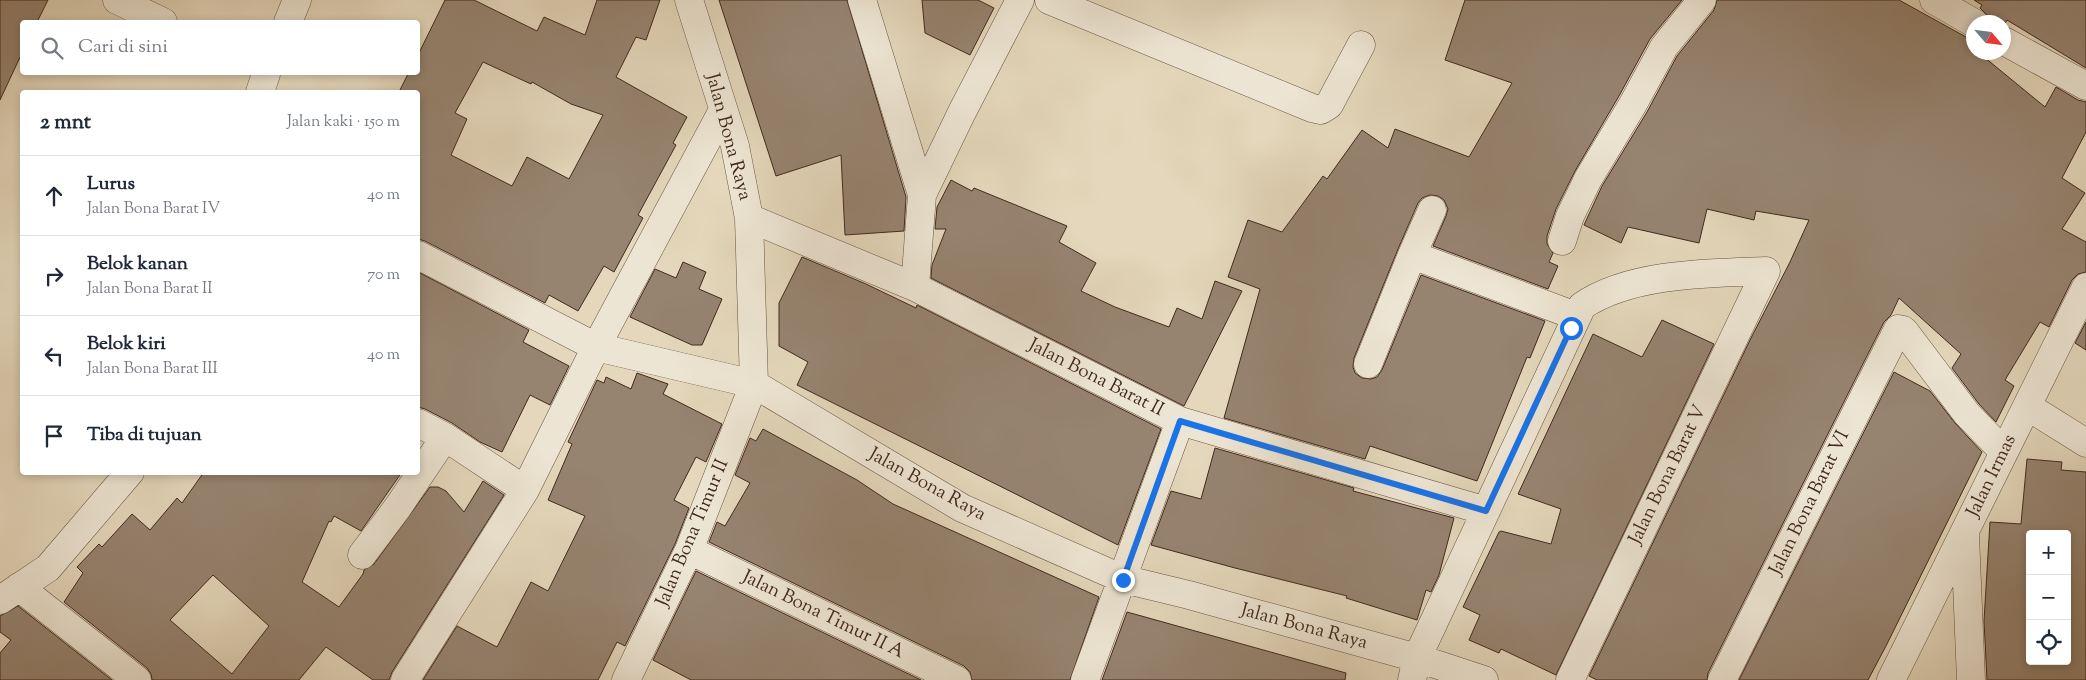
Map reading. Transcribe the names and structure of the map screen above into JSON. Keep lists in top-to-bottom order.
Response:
{
  "streets": {
    "street": [
      "Jalan Bona Raya",
      "Jalan Bona Barat II",
      "Jalan Bona Barat V",
      "Jalan Irmas",
      "Jalan Bona Barat VI",
      "Jalan Bona Timur II",
      "Jalan Bona Timur II A"
    ]
  },
  "crossings": [
    ["Jalan Bona Raya", "Jalan Bona Barat II"],
    ["Jalan Bona Raya", "Jalan Bona Timur II"],
    ["Jalan Irmas", "Jalan Bona Barat VI"],
    ["Jalan Bona Timur II", "Jalan Bona Timur II A"]
  ],
  "north": "bottom right",
  "page": {
    "search": "Cari di sini",
    "heading": ["2 mnt", "Jalan kaki · 150 m"],
    "list": [
      ["Lurus", "Jalan Bona Barat IV", "40 m"],
      ["Belok kanan", "Jalan Bona Barat II", "70 m"],
      ["Belok kiri", "Jalan Bona Barat III", "40 m"],
      "Tiba di tujuan"
    ],
    "map_buttons": ["+", "−"]
  }
}
